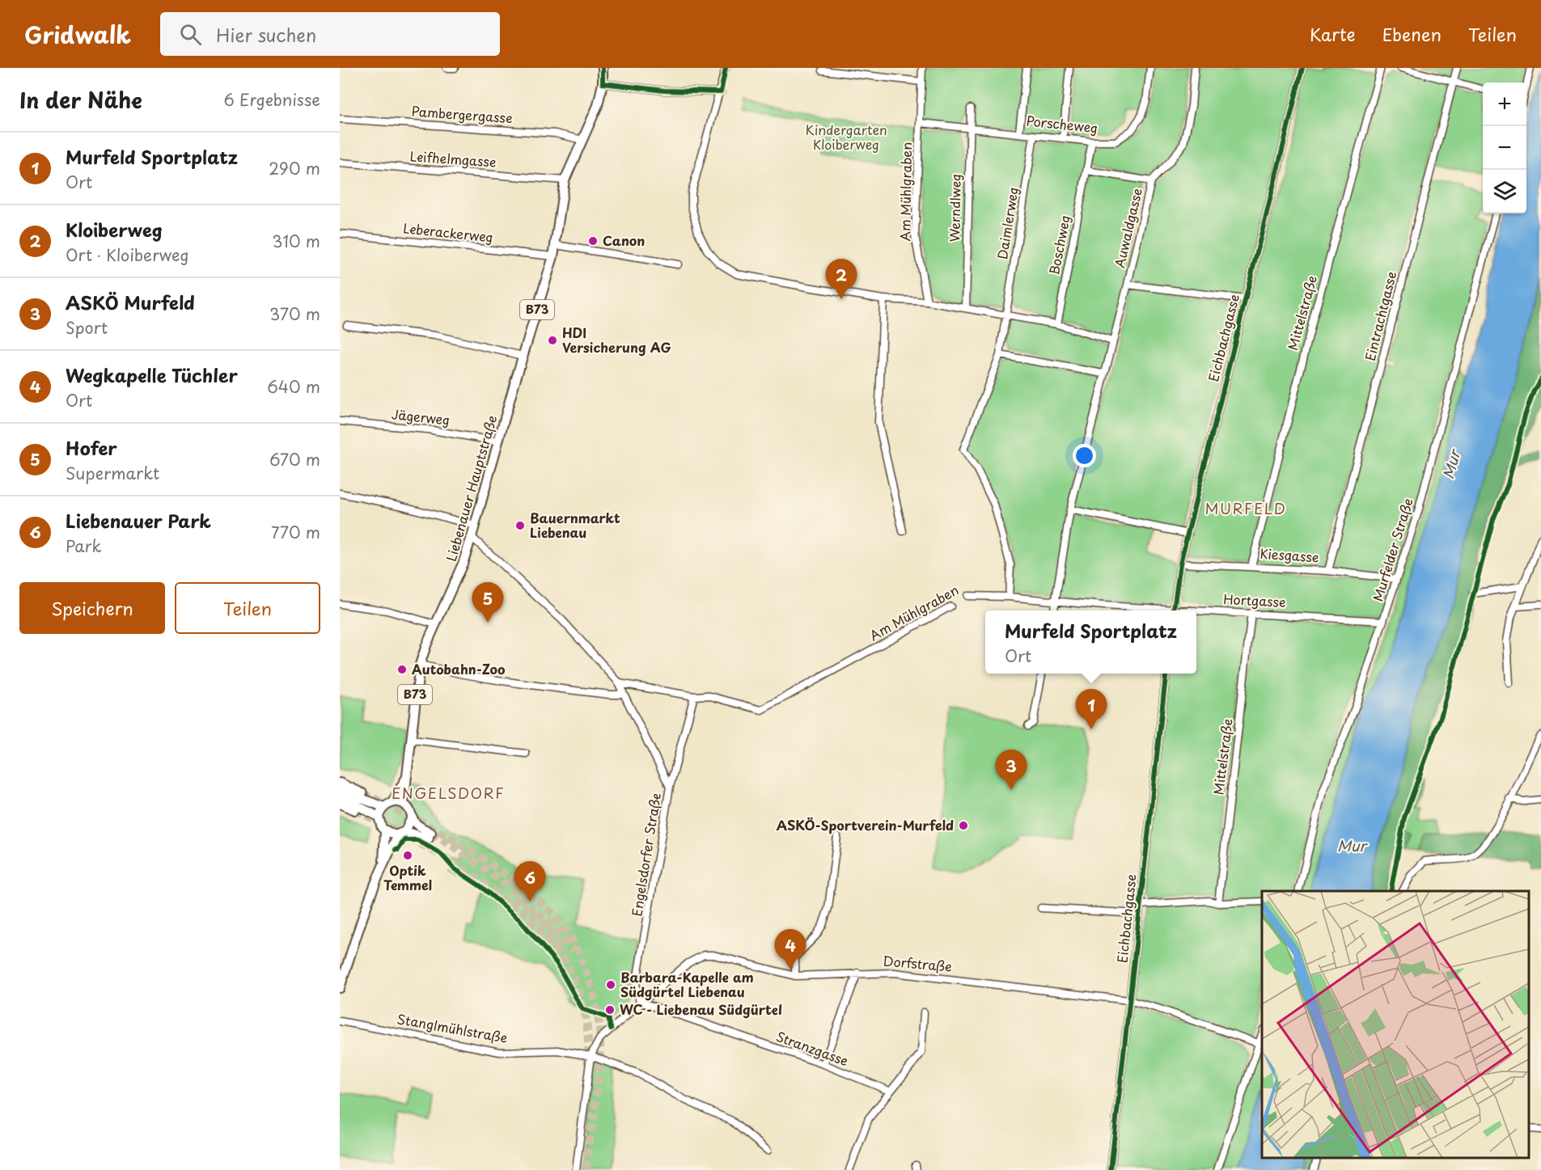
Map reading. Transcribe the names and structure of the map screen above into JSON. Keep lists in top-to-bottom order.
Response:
{
  "streets": {
    "main road": ["B73", "Liebenauer Hauptstraße"],
    "street": [
      "Pambergergasse",
      "Porscheweg",
      "Leifhelmgasse",
      "Am Mühlgraben",
      "Werndlweg",
      "Daimlerweg",
      "Auwaldgasse",
      "Leberackerweg",
      "Boschweg",
      "Mittelstraße",
      "Eintrachtgasse",
      "Eichbachgasse",
      "Jägerweg",
      "Murfelder Straße",
      "Kiesgasse",
      "Hortgasse",
      "Engelsdorfer Straße",
      "Dorfstraße",
      "Stanglmühlstraße",
      "Stranzgasse"
    ]
  },
  "crossings": [
    ["Pambergergasse", "Liebenauer Hauptstraße"],
    ["Porscheweg", "Am Mühlgraben"],
    ["Porscheweg", "Werndlweg"],
    ["Porscheweg", "Daimlerweg"],
    ["Porscheweg", "Boschweg"],
    ["Leifhelmgasse", "Liebenauer Hauptstraße"],
    ["Am Mühlgraben", "Hortgasse"],
    ["Am Mühlgraben", "Engelsdorfer Straße"],
    ["Auwaldgasse", "Eichbachgasse"],
    ["Auwaldgasse", "Hortgasse"],
    ["Leberackerweg", "Liebenauer Hauptstraße"],
    ["Mittelstraße", "Kiesgasse"],
    ["Mittelstraße", "Hortgasse"],
    ["Eintrachtgasse", "Kiesgasse"],
    ["Eichbachgasse", "Kiesgasse"],
    ["Eichbachgasse", "Dorfstraße"],
    ["Jägerweg", "Liebenauer Hauptstraße"],
    ["Liebenauer Hauptstraße", "Engelsdorfer Straße"],
    ["Murfelder Straße", "Kiesgasse"],
    ["Murfelder Straße", "Hortgasse"],
    ["Engelsdorfer Straße", "Dorfstraße"],
    ["Engelsdorfer Straße", "Stranzgasse"],
    ["Dorfstraße", "Stanglmühlstraße"],
    ["Dorfstraße", "Stranzgasse"]
  ],
  "districts": ["MURFELD", "ENGELSDORF"],
  "water": ["Mur"],
  "parks": ["Kindergarten Kloiberweg"],
  "places": [
    "Canon",
    "HDI Versicherung AG",
    "Bauernmarkt Liebenau",
    "Autobahn-Zoo",
    "ASKÖ-Sportverein-Murfeld",
    "Optik Temmel",
    "Barbara-Kapelle am Südgürtel Liebenau",
    "WC - Liebenau Südgürtel"
  ],
  "page": {
    "header": "Gridwalk",
    "search": "Hier suchen",
    "nav": ["Karte", "Ebenen", "Teilen"],
    "heading": ["In der Nähe", "6 Ergebnisse"],
    "map_buttons": ["+", "−"],
    "list": [
      {
        "mark": "1",
        "name": "Murfeld Sportplatz",
        "note": "Ort",
        "value": "290 m"
      },
      {
        "mark": "2",
        "name": "Kloiberweg",
        "note": "Ort · Kloiberweg",
        "value": "310 m"
      },
      {
        "mark": "3",
        "name": "ASKÖ Murfeld",
        "note": "Sport",
        "value": "370 m"
      },
      {
        "mark": "4",
        "name": "Wegkapelle Tüchler",
        "note": "Ort",
        "value": "640 m"
      },
      {
        "mark": "5",
        "name": "Hofer",
        "note": "Supermarkt",
        "value": "670 m"
      },
      {
        "mark": "6",
        "name": "Liebenauer Park",
        "note": "Park",
        "value": "770 m"
      }
    ],
    "pins": [
      "2",
      "5",
      "1",
      "3",
      "6",
      "4"
    ],
    "buttons": ["Speichern", "Teilen"],
    "popup": ["Murfeld Sportplatz", "Ort"]
  }
}
